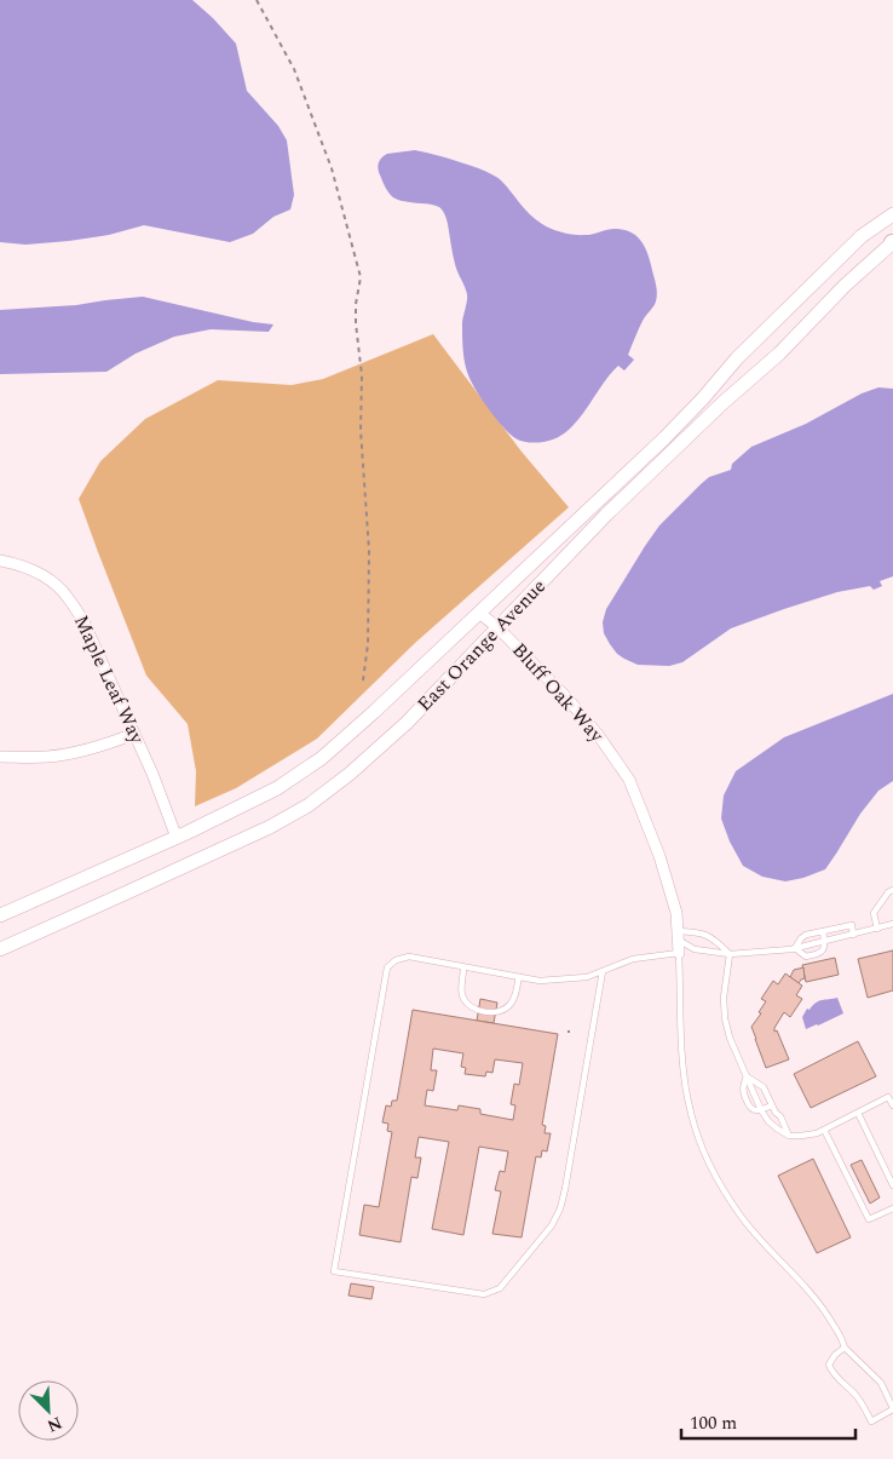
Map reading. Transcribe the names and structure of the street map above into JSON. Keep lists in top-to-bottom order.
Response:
{
  "streets": {
    "street": ["East Orange Avenue", "Maple Leaf Way", "Bluff Oak Way"]
  },
  "crossings": [
    ["East Orange Avenue", "Maple Leaf Way"],
    ["East Orange Avenue", "Bluff Oak Way"]
  ],
  "scale_bar": "100 m",
  "north": "bottom right"
}
